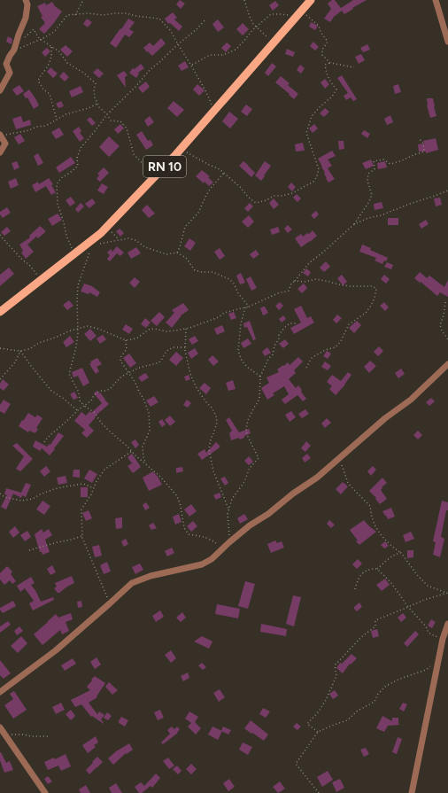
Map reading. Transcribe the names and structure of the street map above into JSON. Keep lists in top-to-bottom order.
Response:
{
  "streets": {
    "main road": ["RN 10"]
  }
}
